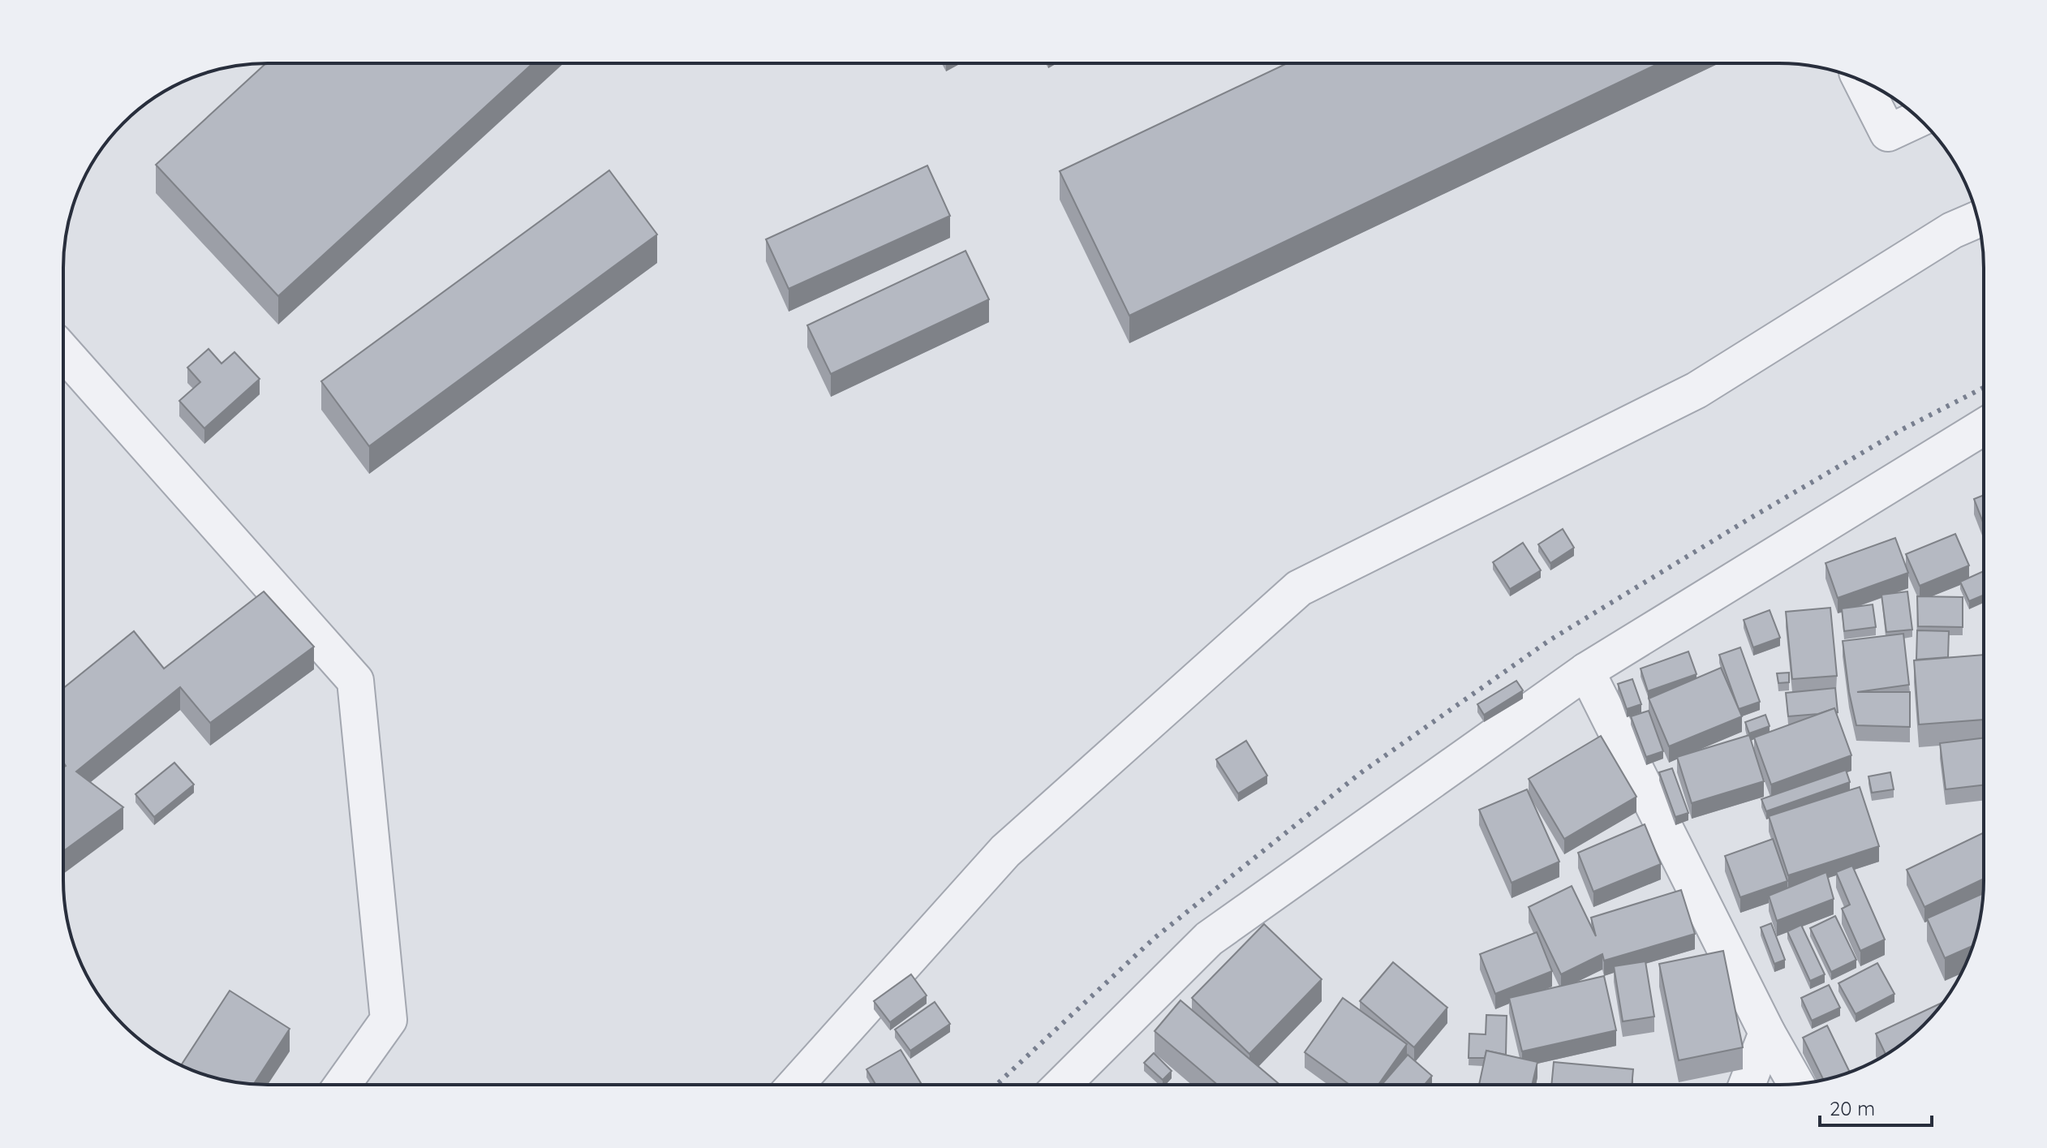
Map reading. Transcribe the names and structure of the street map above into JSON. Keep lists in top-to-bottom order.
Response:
{
  "scale_bar": "20 m"
}
